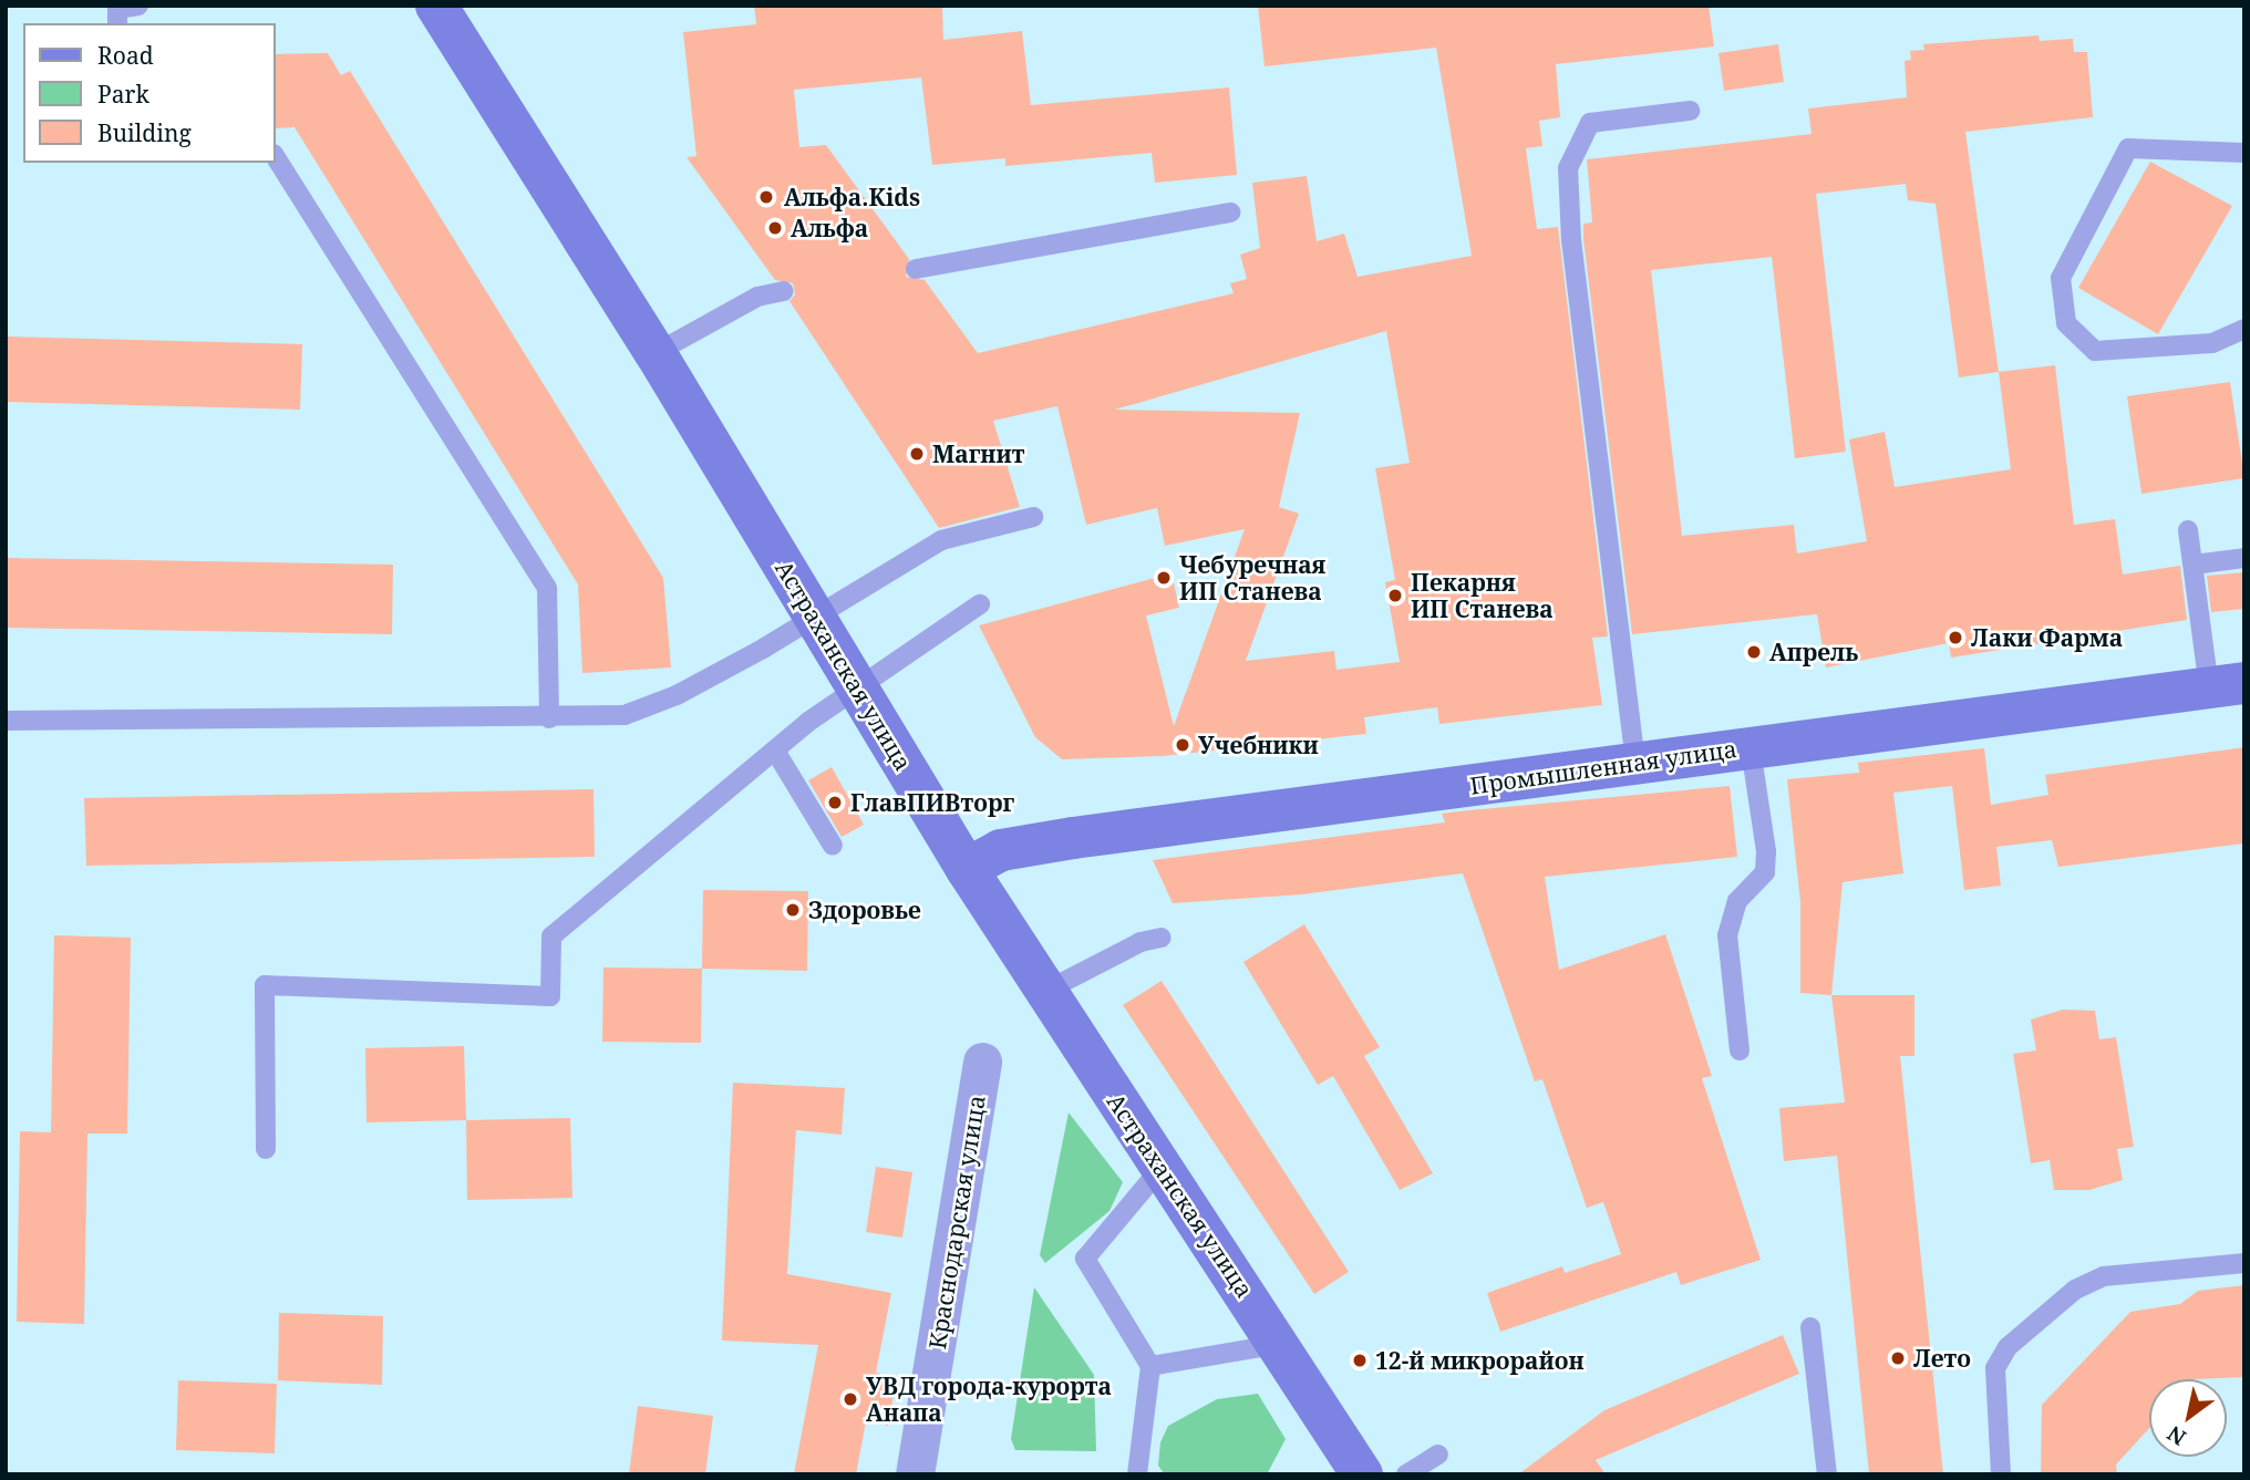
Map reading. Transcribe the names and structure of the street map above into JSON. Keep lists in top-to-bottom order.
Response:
{
  "streets": {
    "street": ["Астраханская улица", "Промышленная улица", "Краснодарская улица"]
  },
  "crossings": [
    ["Астраханская улица", "Промышленная улица"]
  ],
  "places": [
    "Альфа.Kids",
    "Альфа",
    "Магнит",
    "Чебуречная ИП Станева",
    "Пекарня ИП Станева",
    "Лаки Фарма",
    "Апрель",
    "Учебники",
    "ГлавПИВторг",
    "Здоровье",
    "Лето",
    "12-й микрорайон",
    "УВД города-курорта Анапа"
  ],
  "legend": ["Road", "Park", "Building"],
  "north": "bottom left"
}
